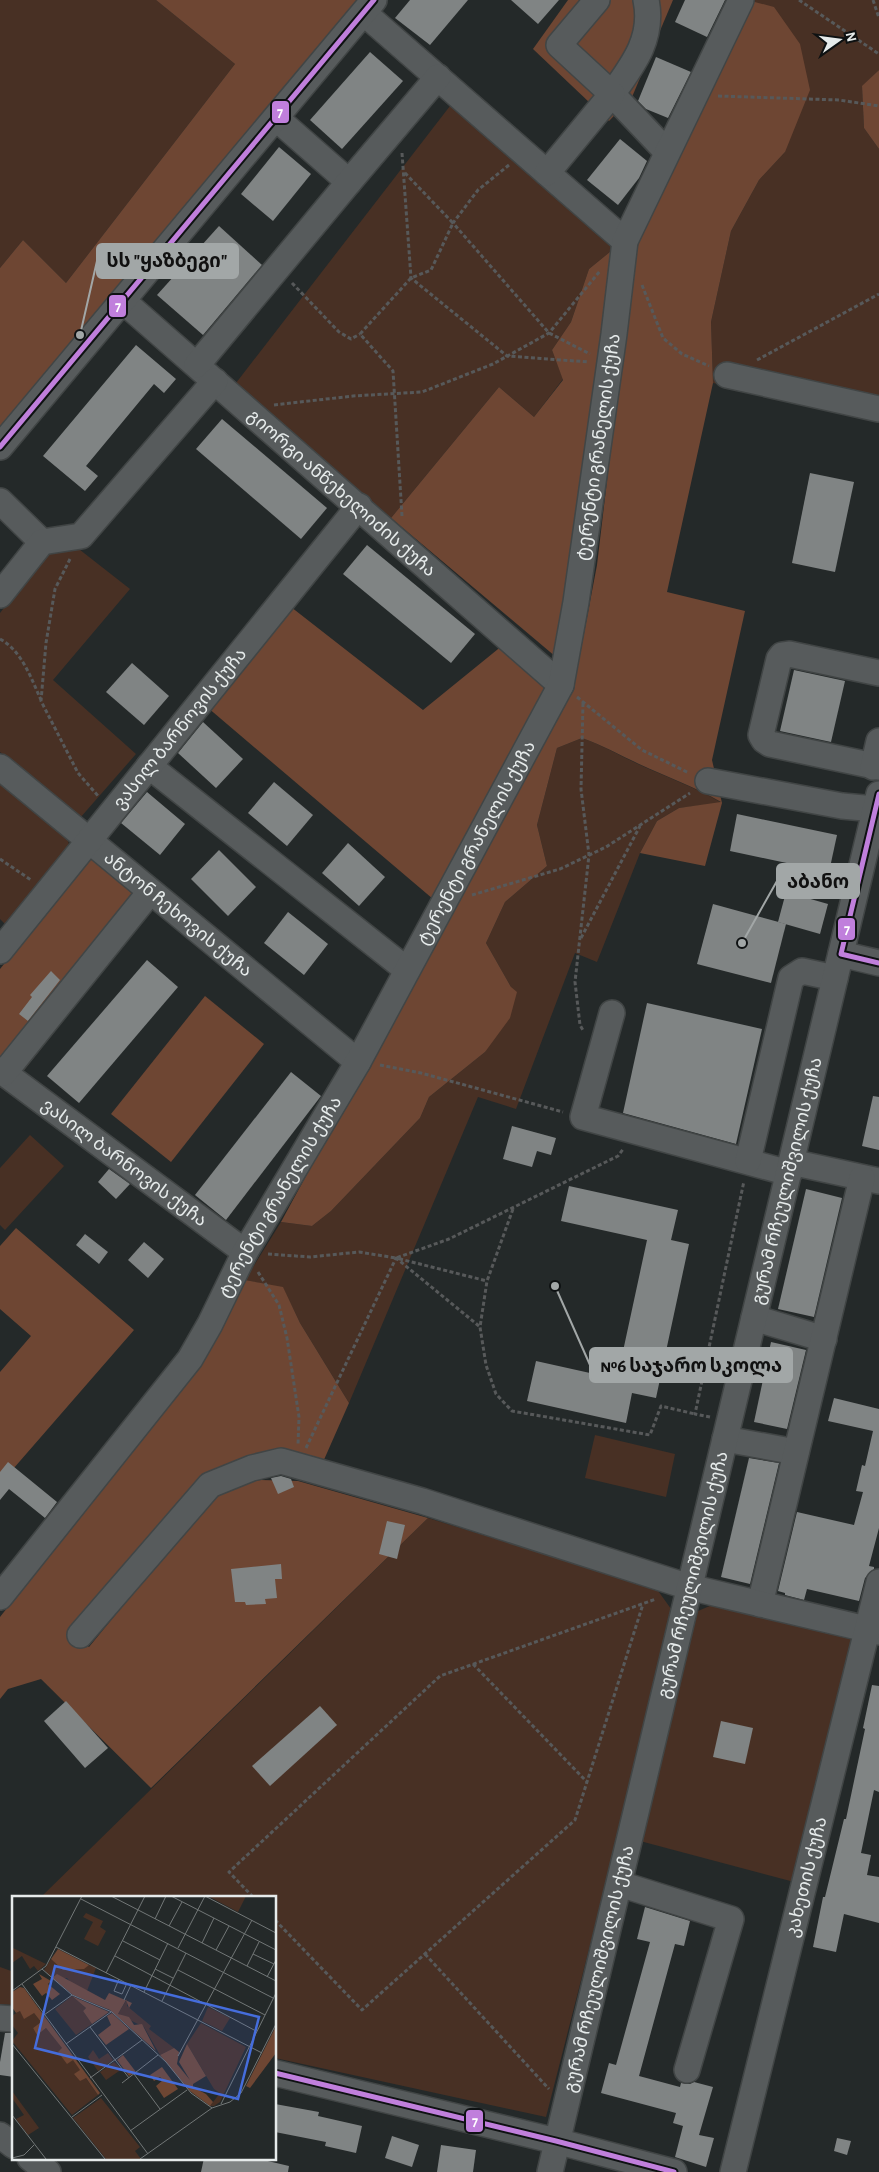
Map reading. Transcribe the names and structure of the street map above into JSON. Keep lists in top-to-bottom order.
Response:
{
  "streets": {
    "street": [
      "ტერენტი გრანელის ქუჩა",
      "გიორგი ანწეხელიძის ქუჩა",
      "ვასილ ბარნოვის ქუჩა",
      "ანტონ ჩეხოვის ქუჩა",
      "გურამ რჩეულიშვილის ქუჩა",
      "კახეთის ქუჩა"
    ]
  },
  "crossings": [
    ["ტერენტი გრანელის ქუჩა", "გიორგი ანწეხელიძის ქუჩა"],
    ["ტერენტი გრანელის ქუჩა", "ვასილ ბარნოვის ქუჩა"],
    ["ტერენტი გრანელის ქუჩა", "ანტონ ჩეხოვის ქუჩა"],
    ["გიორგი ანწეხელიძის ქუჩა", "ვასილ ბარნოვის ქუჩა"],
    ["ვასილ ბარნოვის ქუჩა", "ანტონ ჩეხოვის ქუჩა"]
  ],
  "places": ["სს \"ყაზბეგი\"", "აბანო", "№6 საჯარო სკოლა"],
  "lines": ["transit line 7"],
  "north": "right"
}
